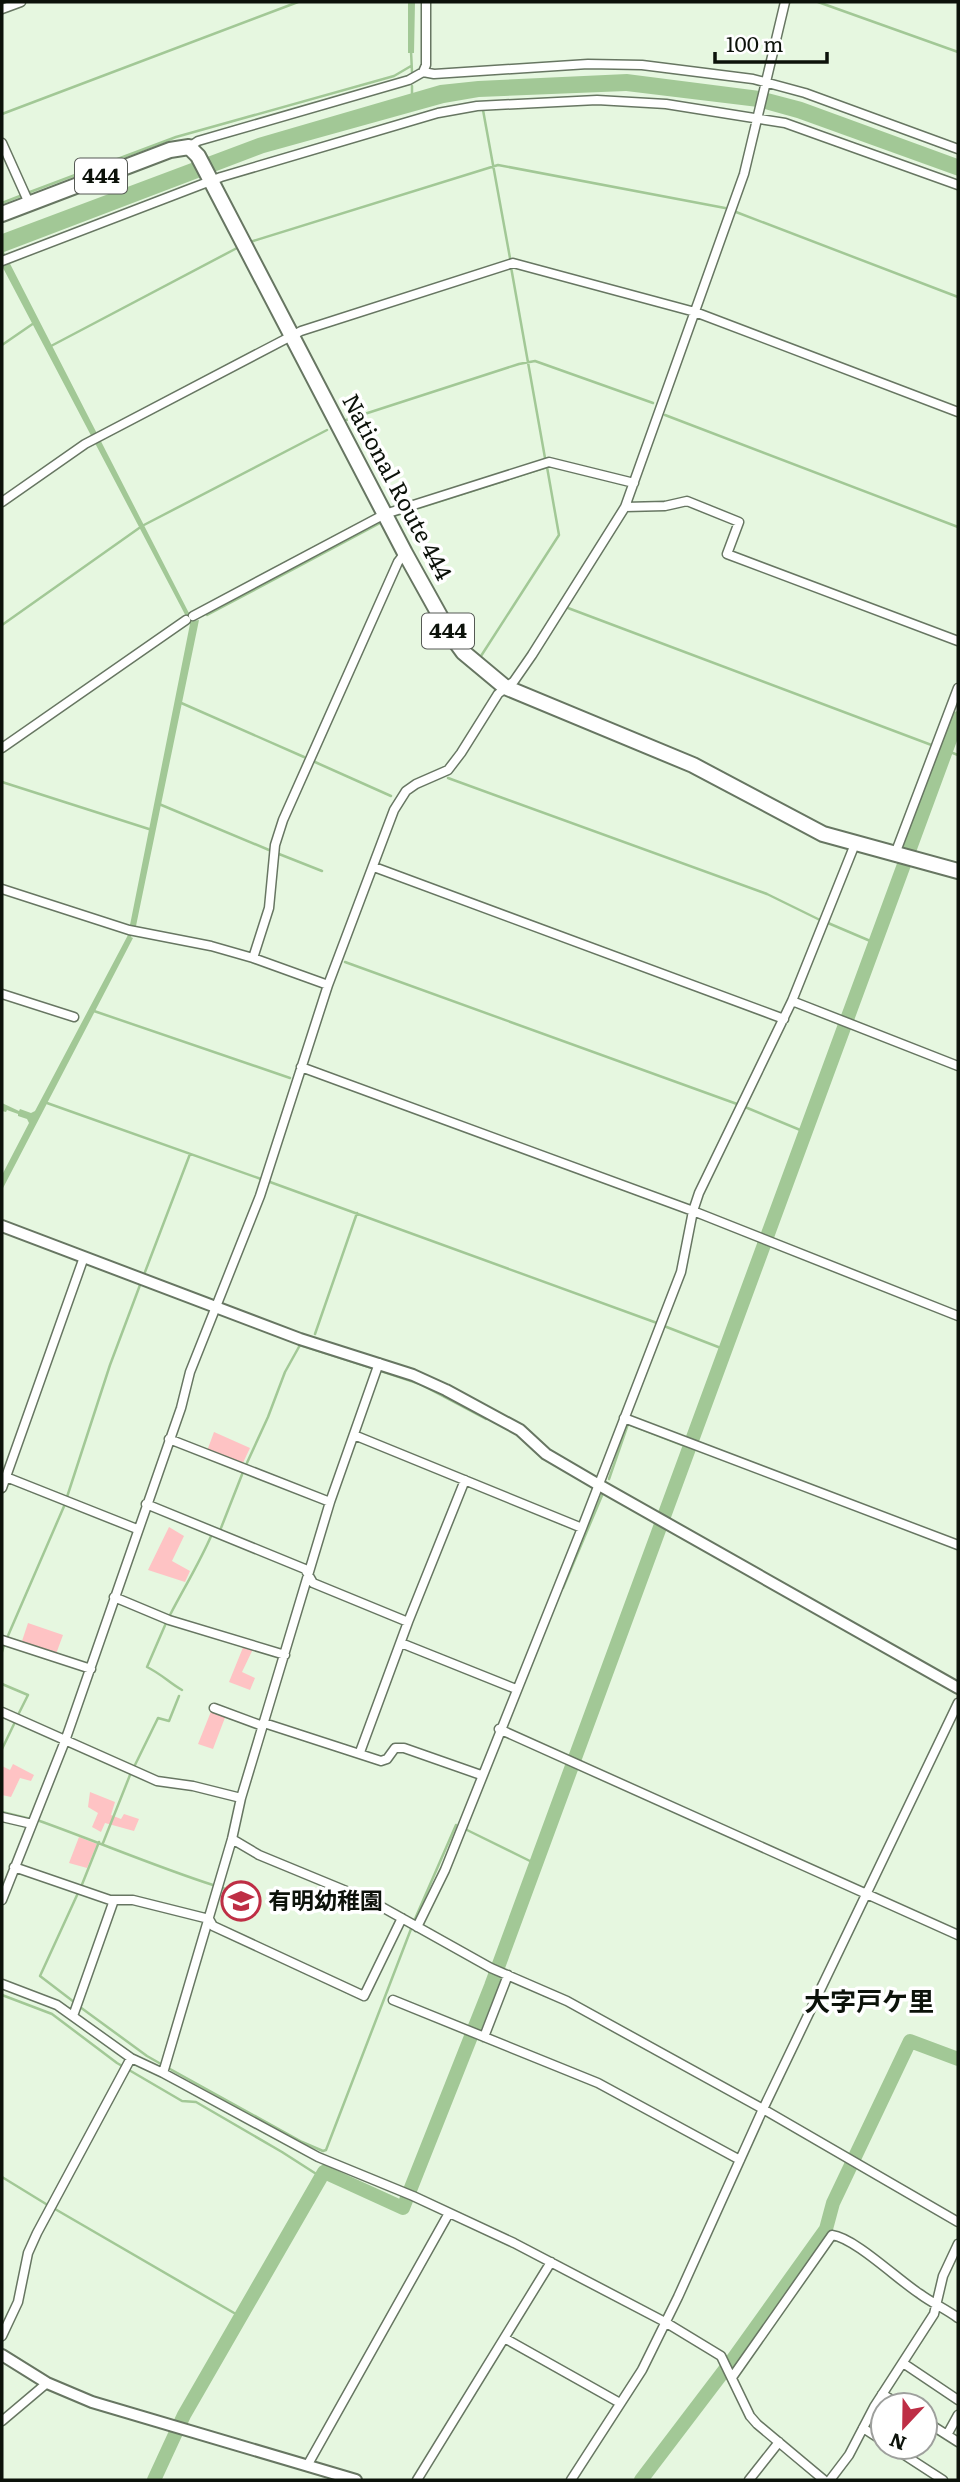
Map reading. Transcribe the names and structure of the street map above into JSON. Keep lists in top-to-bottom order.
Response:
{
  "streets": {
    "highway": ["444", "National Route 444"]
  },
  "crossings": [
    ["444", "National Route 444"]
  ],
  "districts": ["大字戸ケ里"],
  "places": {
    "school or university": ["有明幼稚園"]
  },
  "scale_bar": "100 m",
  "north": "bottom"
}
